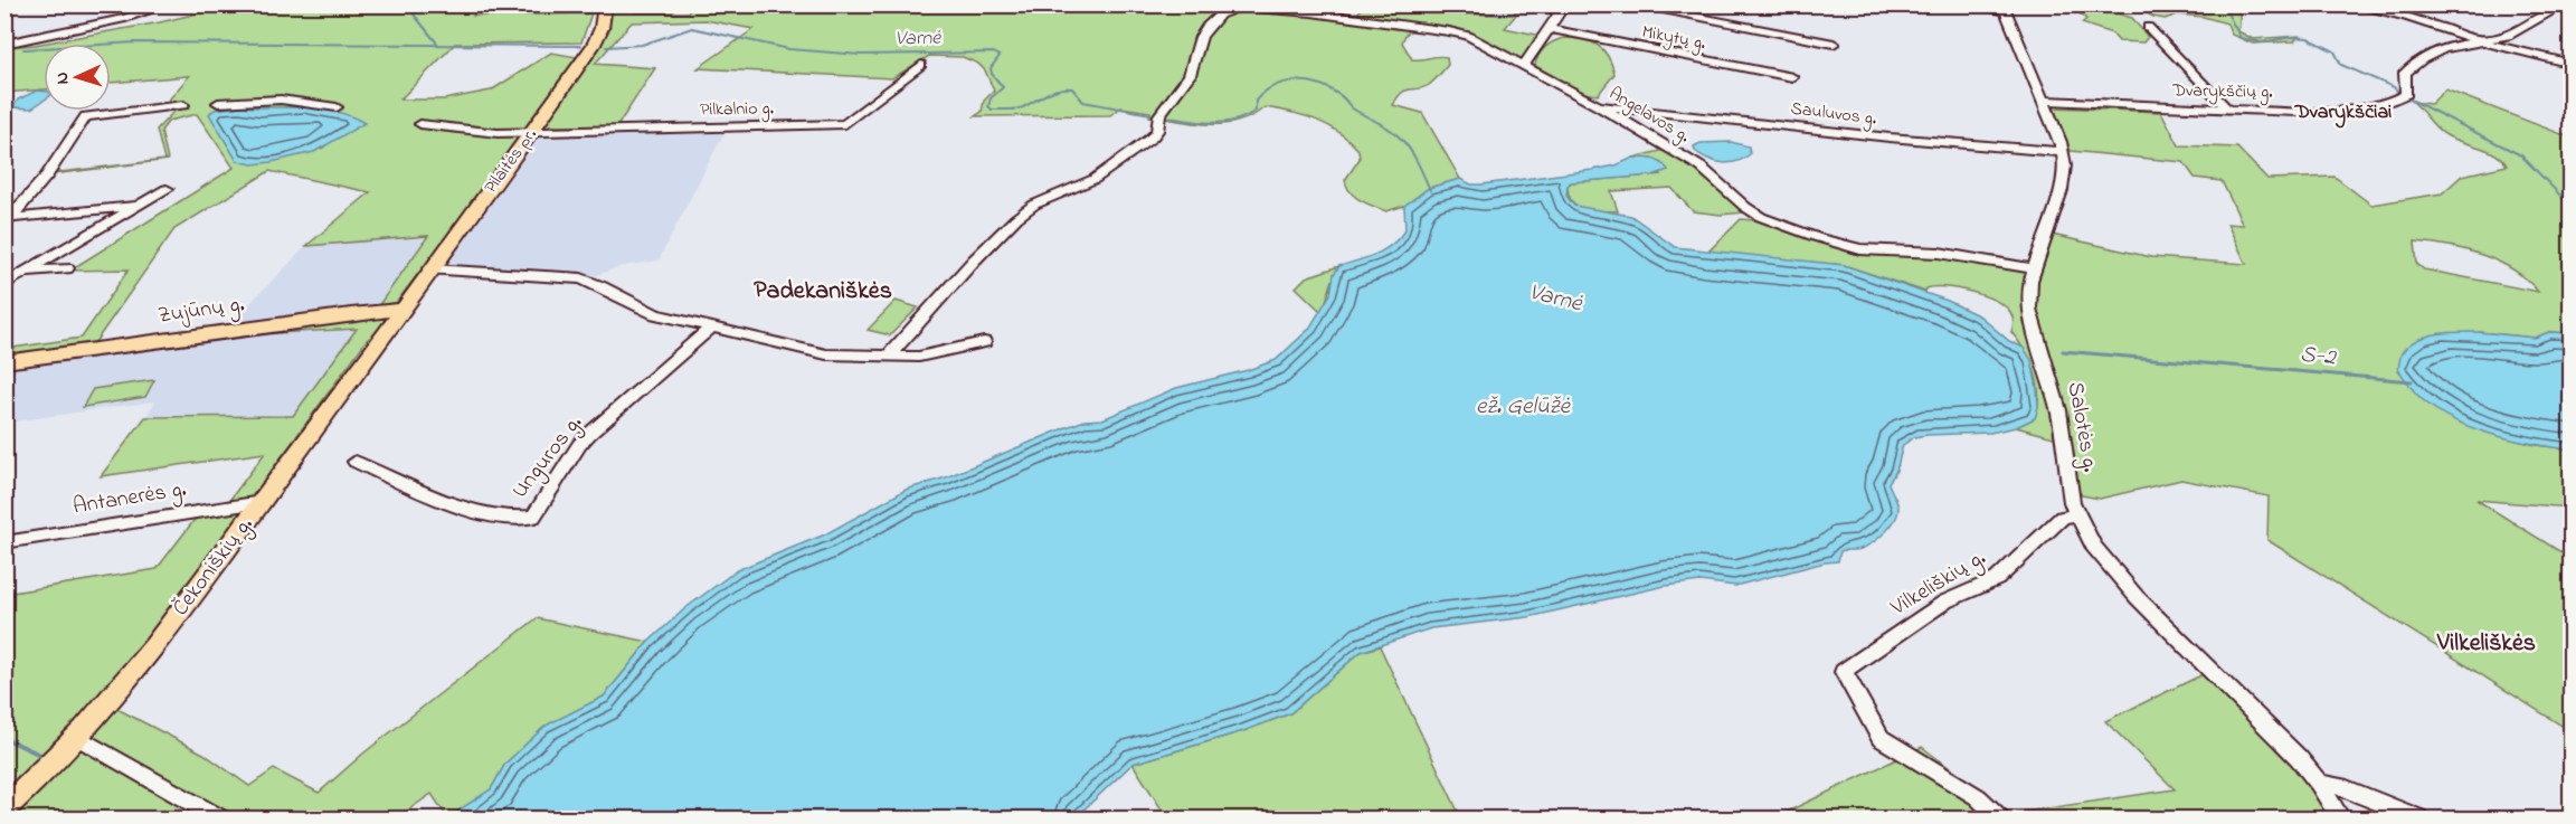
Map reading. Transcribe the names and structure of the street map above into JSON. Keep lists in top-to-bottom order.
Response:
{
  "streets": {
    "main road": ["Pilaitės pr.", "Zujūnų g.", "Čekoniškių g."],
    "street": [
      "Mikytų g.",
      "Dvarykščių g.",
      "Pilkalnio g.",
      "Sauluvos g.",
      "Angelavos g.",
      "Salotės g.",
      "Unguros g.",
      "Antanerės g.",
      "Vilkeliškių g."
    ]
  },
  "crossings": [
    ["Dvarykščių g.", "Salotės g."],
    ["Pilkalnio g.", "Pilaitės pr."],
    ["Sauluvos g.", "Angelavos g."],
    ["Sauluvos g.", "Salotės g."],
    ["Angelavos g.", "Salotės g."],
    ["Pilaitės pr.", "Zujūnų g."],
    ["Pilaitės pr.", "Čekoniškių g."],
    ["Zujūnų g.", "Čekoniškių g."],
    ["Salotės g.", "Vilkeliškių g."],
    ["Antanerės g.", "Čekoniškių g."]
  ],
  "districts": ["Dvarykščiai", "Padekaniškės", "Vilkeliškės"],
  "water": ["Varnė", "S-2", "ež. Gelūžė"],
  "north": "left"
}
